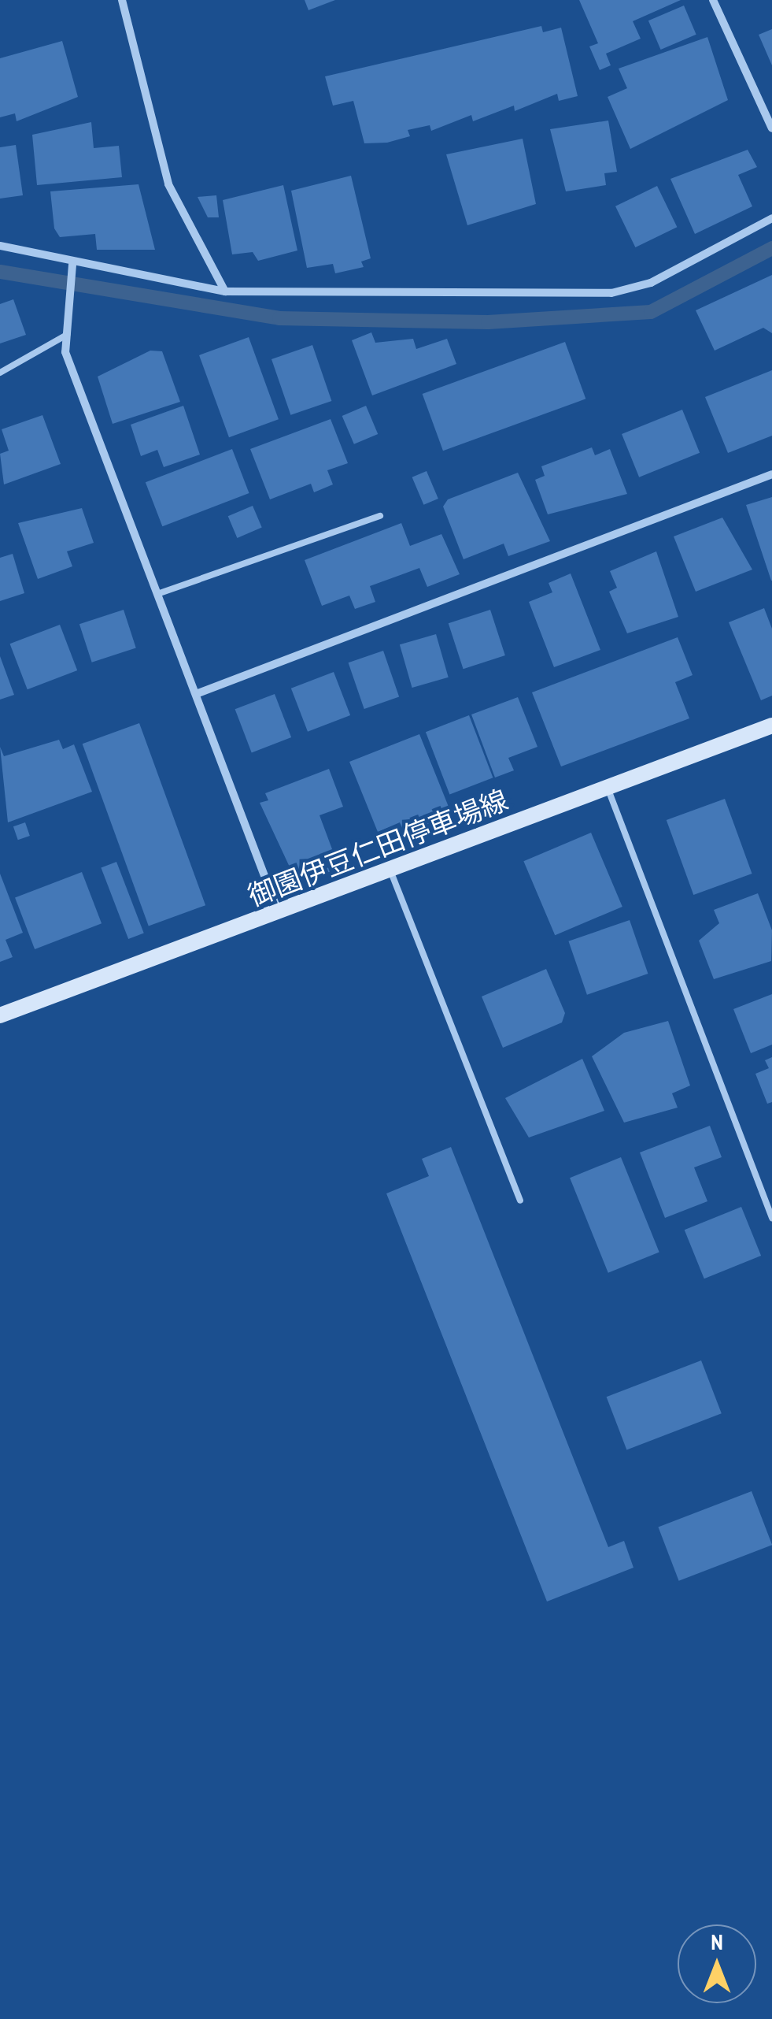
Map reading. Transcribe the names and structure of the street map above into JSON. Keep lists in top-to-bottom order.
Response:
{
  "streets": {
    "main road": ["御園伊豆仁田停車場線"]
  },
  "north": "top"
}
